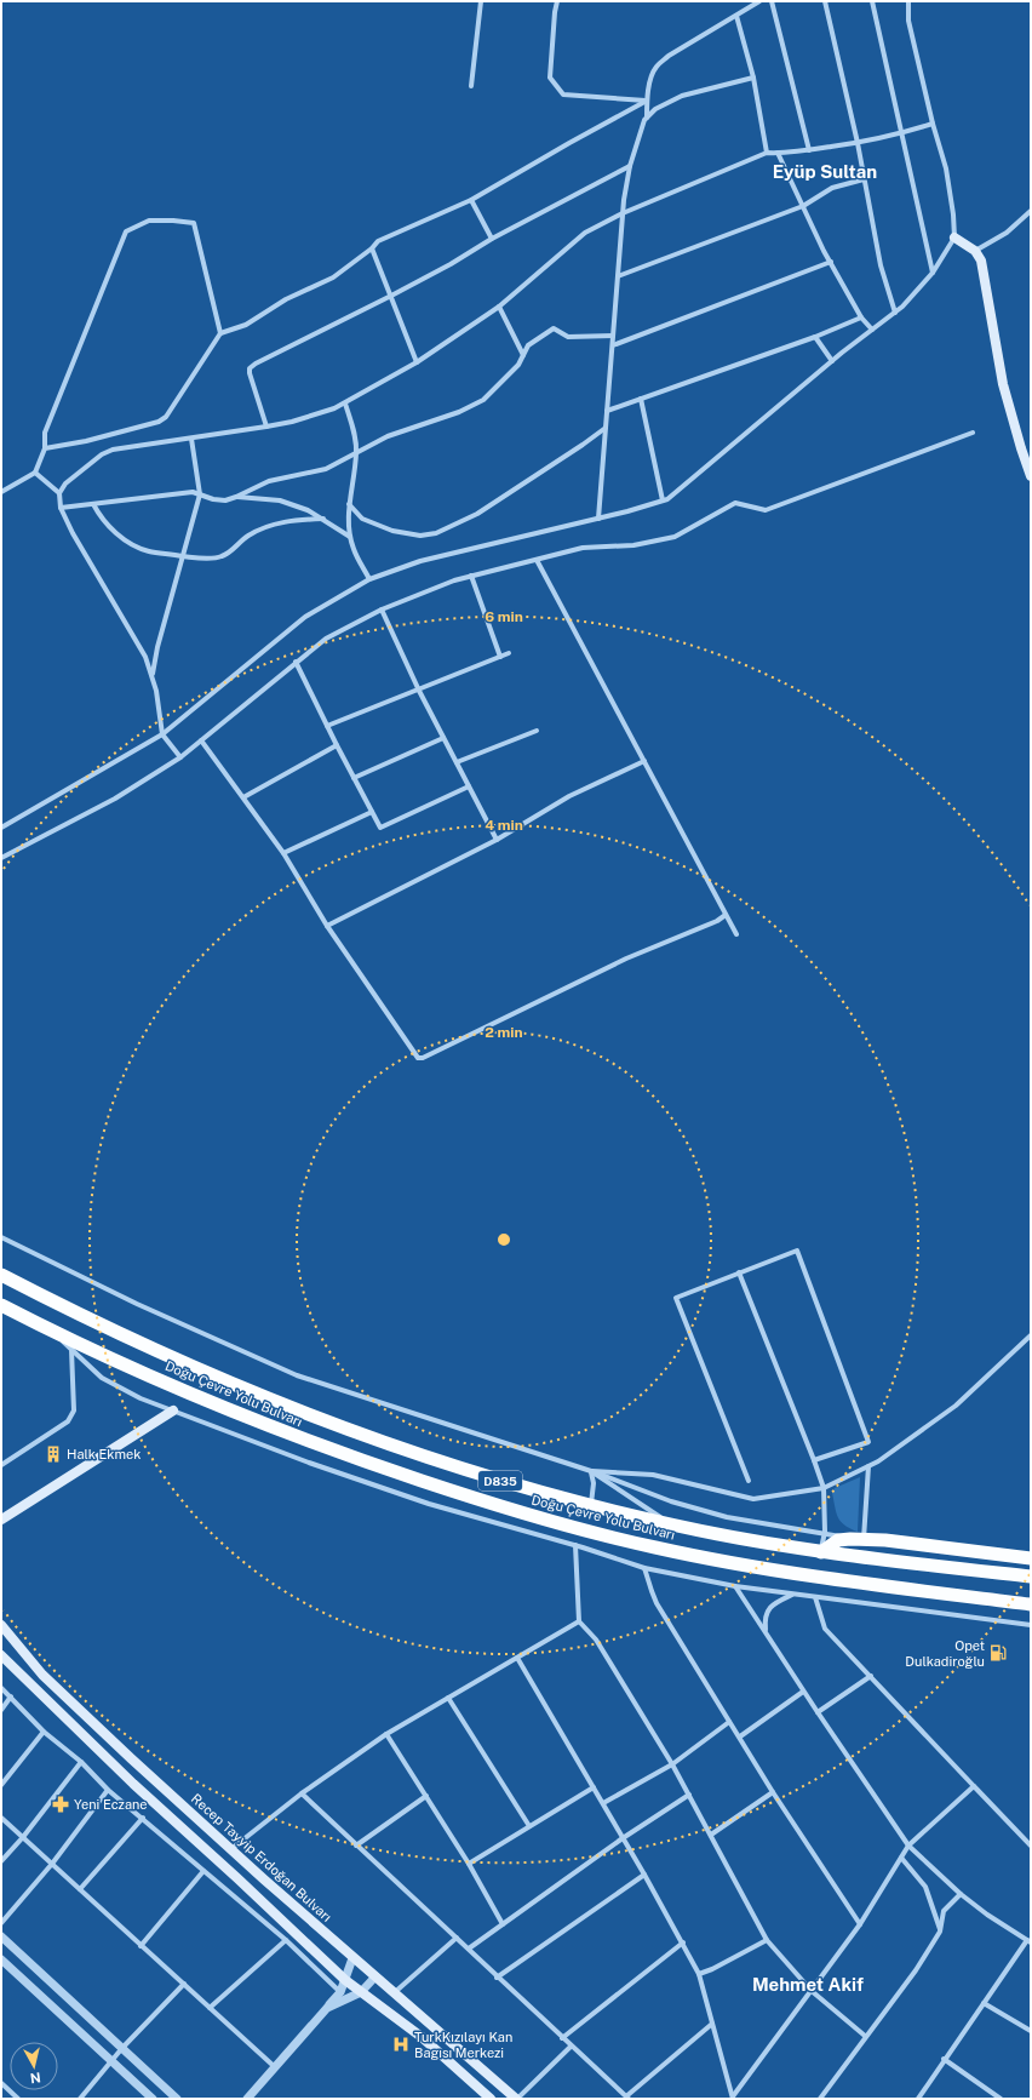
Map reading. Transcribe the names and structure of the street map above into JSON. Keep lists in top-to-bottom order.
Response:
{
  "streets": {
    "highway": ["Doğu Çevre Yolu Bulvarı", "D835"],
    "main road": ["Recep Tayyip Erdoğan Bulvarı"]
  },
  "districts": ["Eyüp Sultan", "Mehmet Akif"],
  "places": {
    "building": ["Halk Ekmek"],
    "fuel station": ["Opet Dulkadiroğlu"],
    "pharmacy": ["Yeni Eczane"],
    "hospital": ["TurkKızılayı Kan Bagısı Merkezi"]
  },
  "north": "bottom",
  "rings": ["6 min", "4 min", "2 min"]
}
